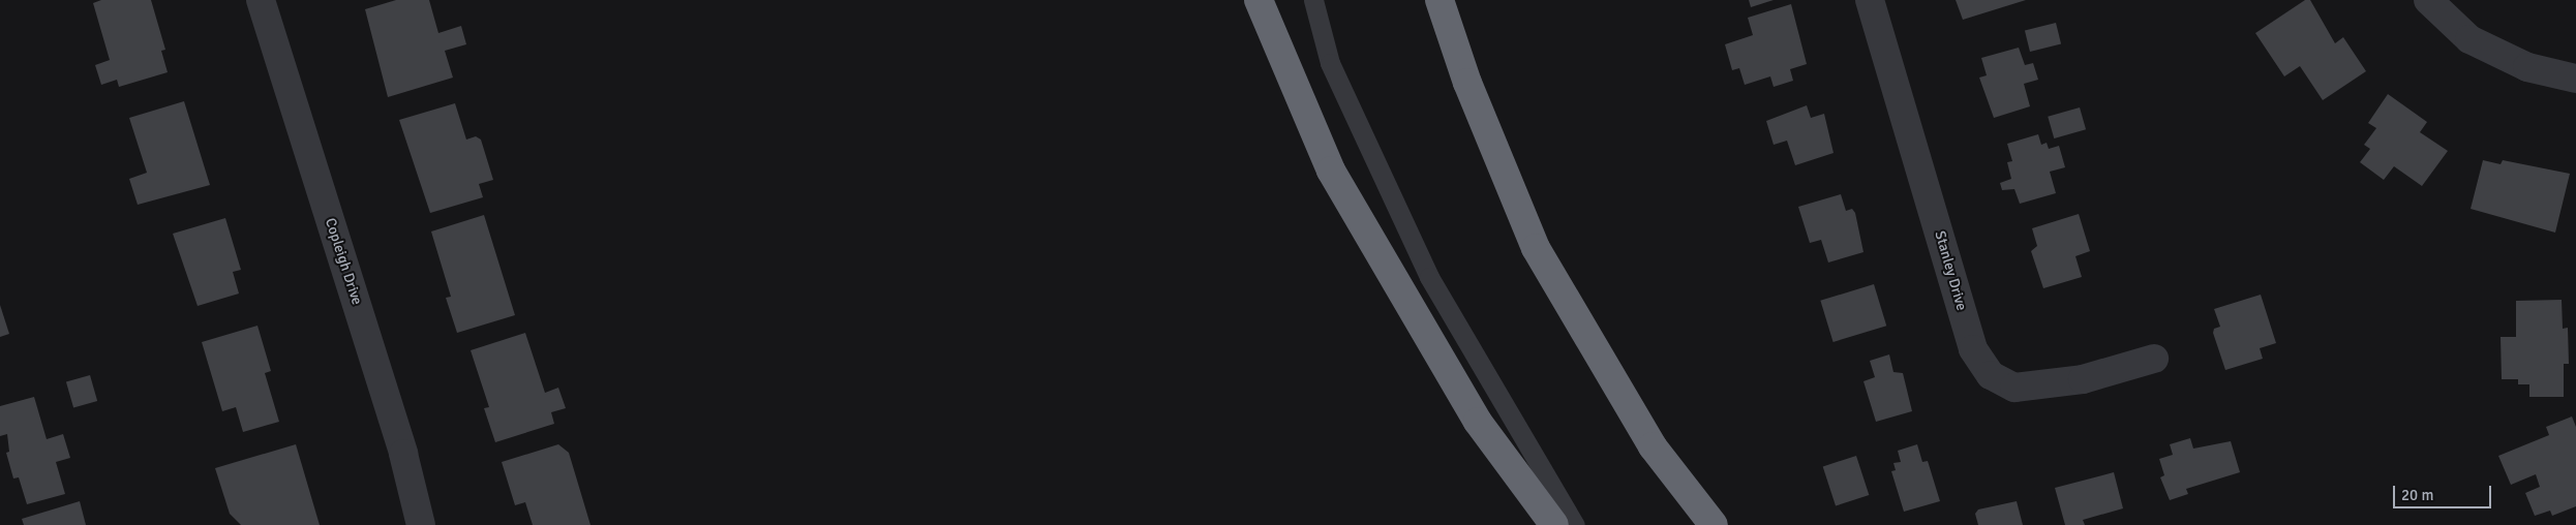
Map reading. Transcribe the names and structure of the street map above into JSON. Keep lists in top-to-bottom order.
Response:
{
  "streets": {
    "street": ["Copleigh Drive", "Stanley Drive"]
  },
  "scale_bar": "20 m"
}
